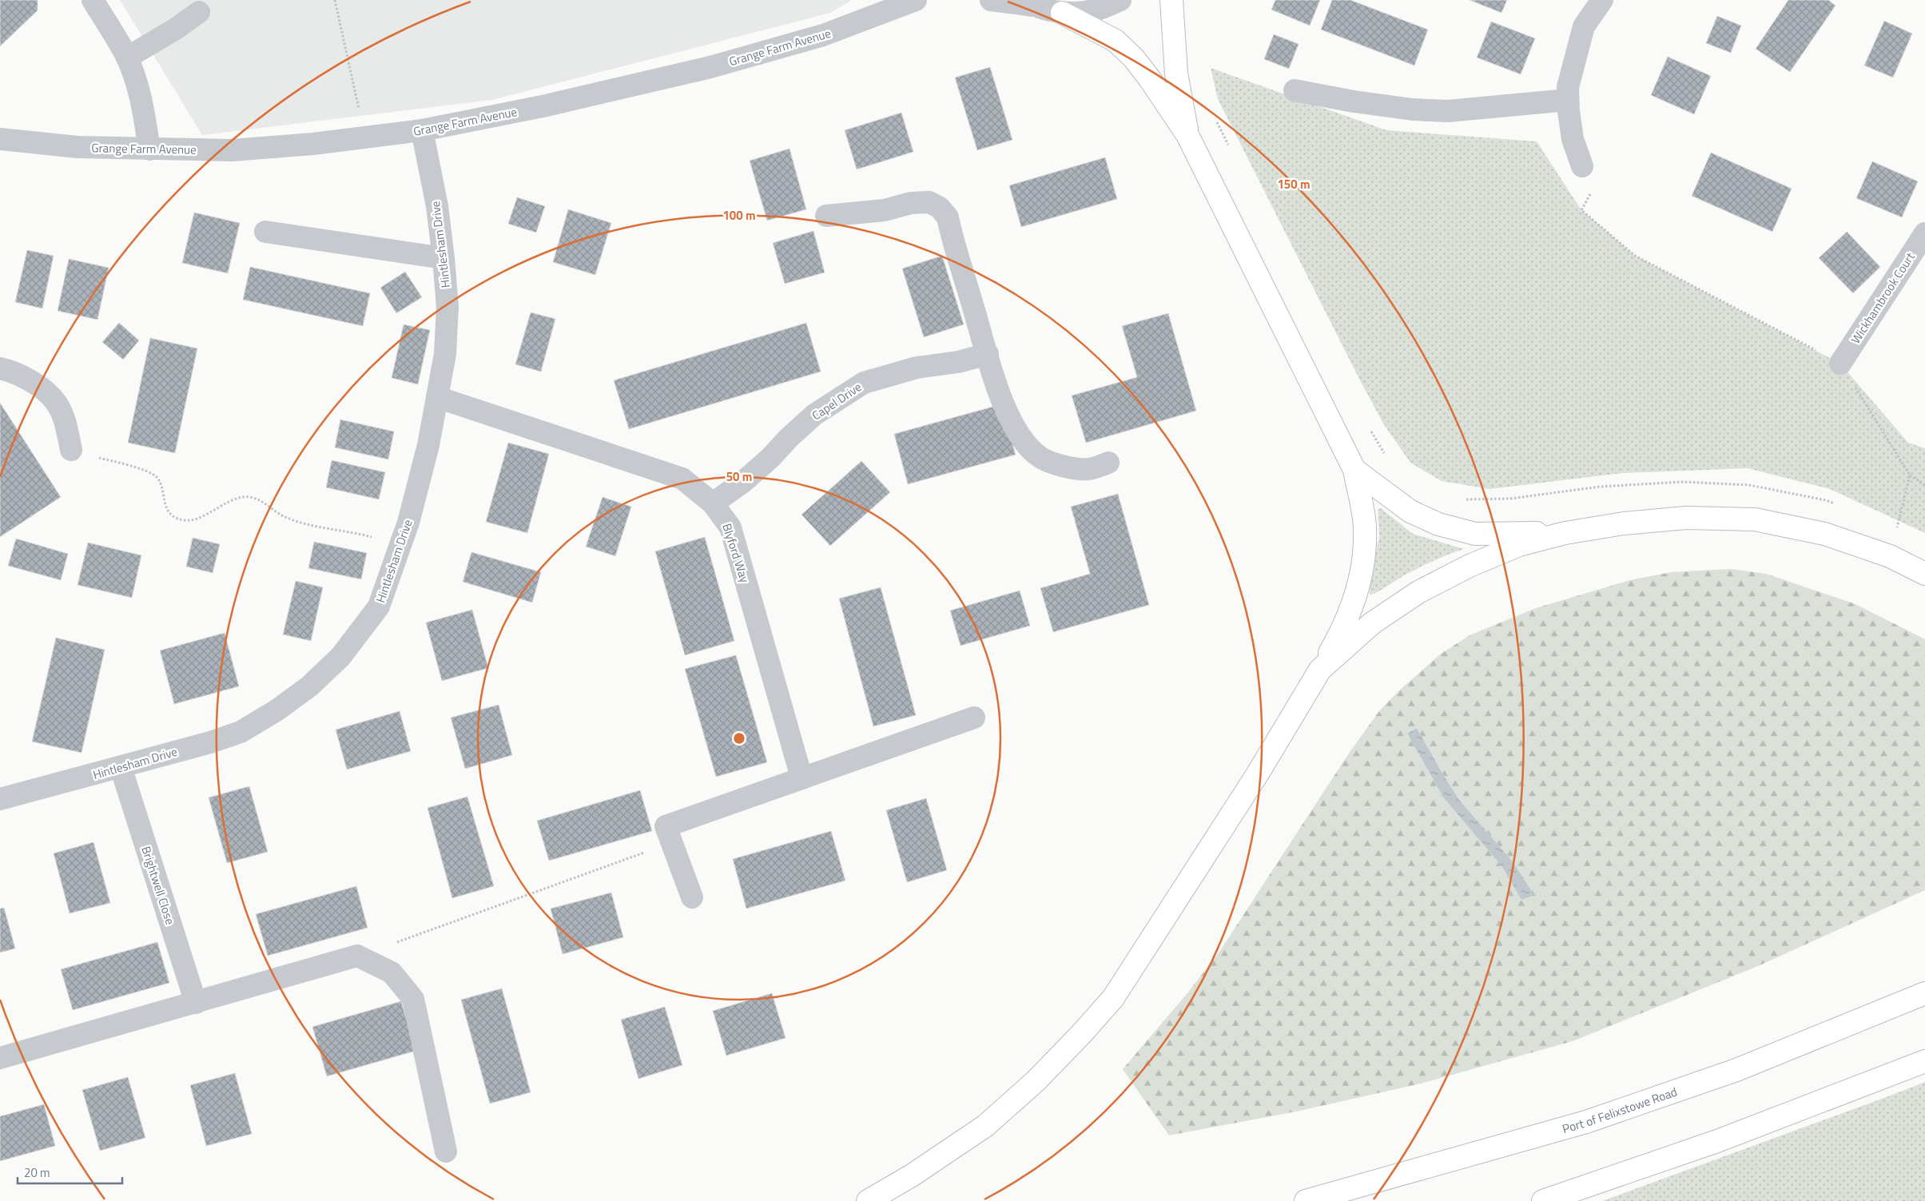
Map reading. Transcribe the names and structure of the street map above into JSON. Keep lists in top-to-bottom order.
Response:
{
  "streets": {
    "highway": ["Port of Felixstowe Road"],
    "street": [
      "Grange Farm Avenue",
      "Hintlesham Drive",
      "Wickhambrook Court",
      "Capel Drive",
      "Blyford Way",
      "Brightwell Close"
    ]
  },
  "crossings": [
    ["Grange Farm Avenue", "Hintlesham Drive"],
    ["Hintlesham Drive", "Blyford Way"],
    ["Hintlesham Drive", "Brightwell Close"],
    ["Capel Drive", "Blyford Way"]
  ],
  "scale_bar": "20 m",
  "rings": ["150 m", "100 m", "50 m"]
}
